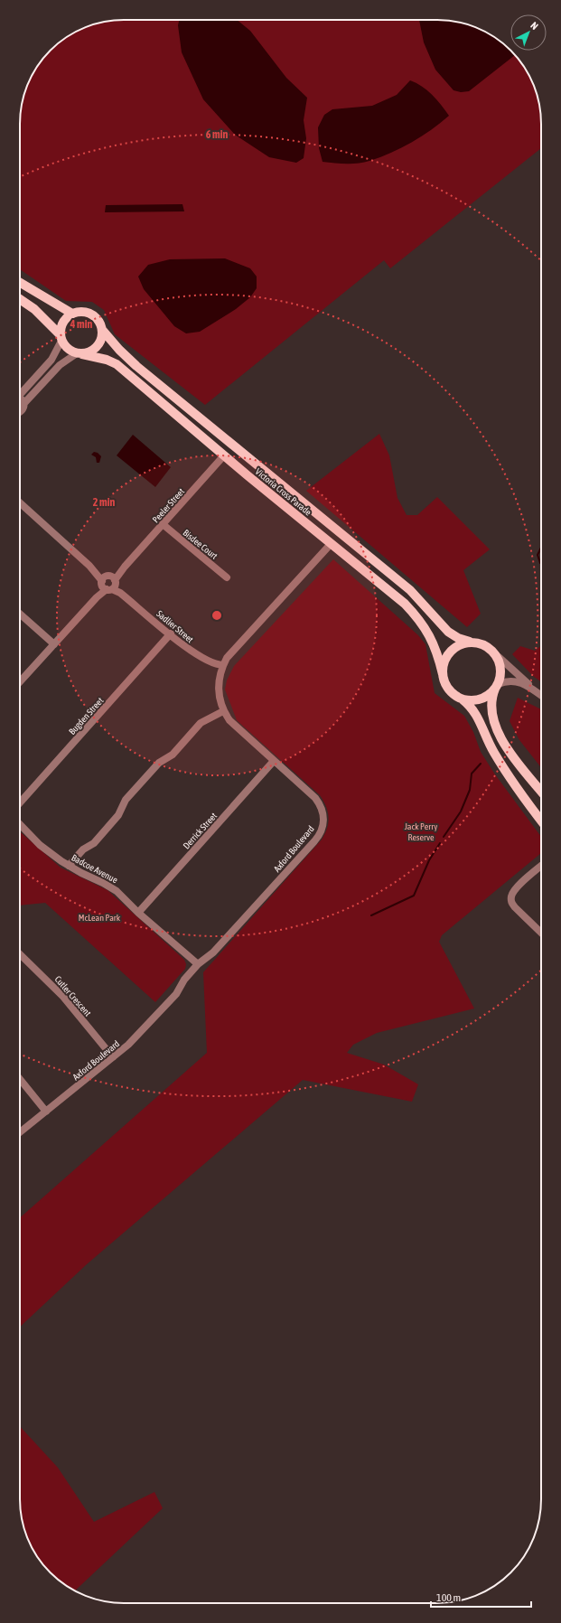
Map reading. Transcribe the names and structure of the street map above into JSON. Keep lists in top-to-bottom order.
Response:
{
  "streets": {
    "main road": ["Victoria Cross Parade"],
    "street": [
      "Peeler Street",
      "Bisdee Court",
      "Sadlier Street",
      "Bugden Street",
      "Derrick Street",
      "Axford Boulevard",
      "Badcoe Avenue",
      "Cutler Crescent"
    ]
  },
  "crossings": [
    ["Victoria Cross Parade", "Peeler Street"],
    ["Victoria Cross Parade", "Axford Boulevard"],
    ["Peeler Street", "Bisdee Court"],
    ["Peeler Street", "Sadlier Street"],
    ["Sadlier Street", "Bugden Street"],
    ["Sadlier Street", "Axford Boulevard"],
    ["Derrick Street", "Axford Boulevard"],
    ["Derrick Street", "Badcoe Avenue"],
    ["Axford Boulevard", "Badcoe Avenue"],
    ["Axford Boulevard", "Cutler Crescent"]
  ],
  "parks": ["Jack Perry Reserve", "McLean Park"],
  "scale_bar": "100 m",
  "north": "top right",
  "rings": ["6 min", "4 min", "2 min"]
}
